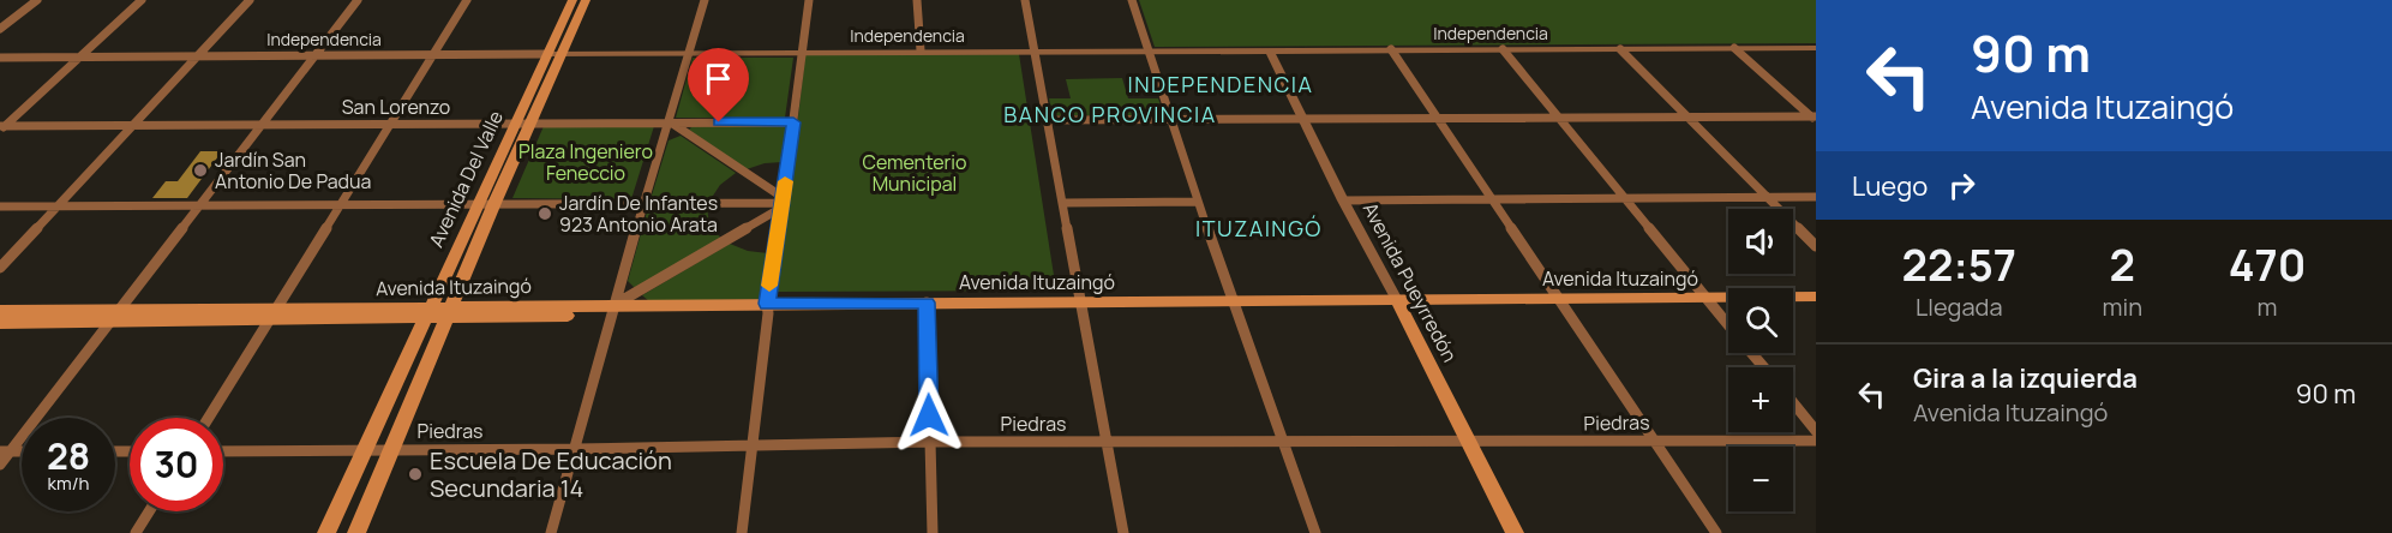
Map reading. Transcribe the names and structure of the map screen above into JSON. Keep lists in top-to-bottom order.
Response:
{
  "streets": {
    "main road": ["Avenida Del Valle", "Avenida Ituzaingó", "Avenida Pueyrredón"],
    "street": ["Independencia", "San Lorenzo", "Piedras"]
  },
  "crossings": [
    ["Independencia", "Avenida Del Valle"],
    ["Independencia", "Avenida Pueyrredón"],
    ["San Lorenzo", "Avenida Del Valle"],
    ["Avenida Del Valle", "Avenida Ituzaingó"],
    ["Avenida Del Valle", "Piedras"],
    ["Avenida Ituzaingó", "Avenida Pueyrredón"],
    ["Avenida Pueyrredón", "Piedras"]
  ],
  "districts": ["INDEPENDENCIA", "BANCO PROVINCIA", "ITUZAINGÓ"],
  "parks": ["Plaza Ingeniero Feneccio", "Cementerio Municipal"],
  "places": ["Jardín San Antonio De Padua", "Jardín De Infantes 923 Antonio Arata", "Escuela De Educación Secundaria 14"],
  "page": {
    "turn": ["90 m", "Avenida Ituzaingó"],
    "then": "Luego",
    "map_buttons": ["+", "−"],
    "eta": [
      "22:57",
      "Llegada",
      "2",
      "min",
      "470",
      "m"
    ],
    "list": [
      {
        "name": "Gira a la izquierda",
        "note": "Avenida Ituzaingó",
        "value": "90 m"
      }
    ],
    "speed": "28 km/h",
    "limit": "30"
  }
}
